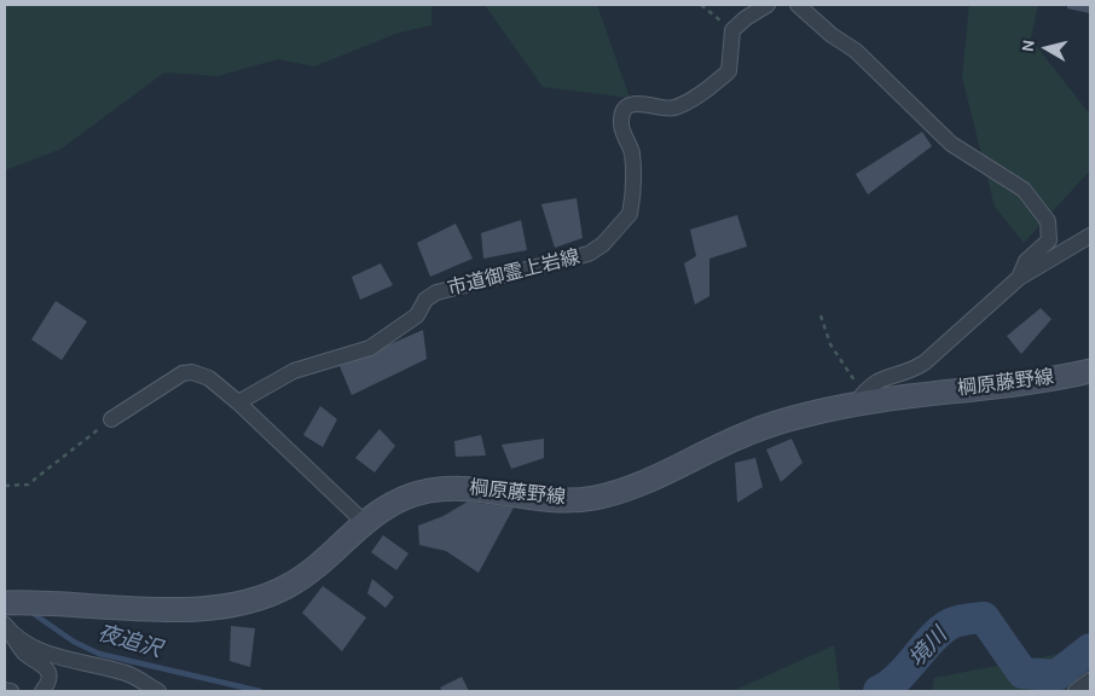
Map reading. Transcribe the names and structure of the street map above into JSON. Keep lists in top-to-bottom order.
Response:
{
  "streets": {
    "main road": ["棡原藤野線"],
    "street": ["市道御霊上岩線"]
  },
  "water": ["夜追沢", "境川"],
  "north": "left"
}
